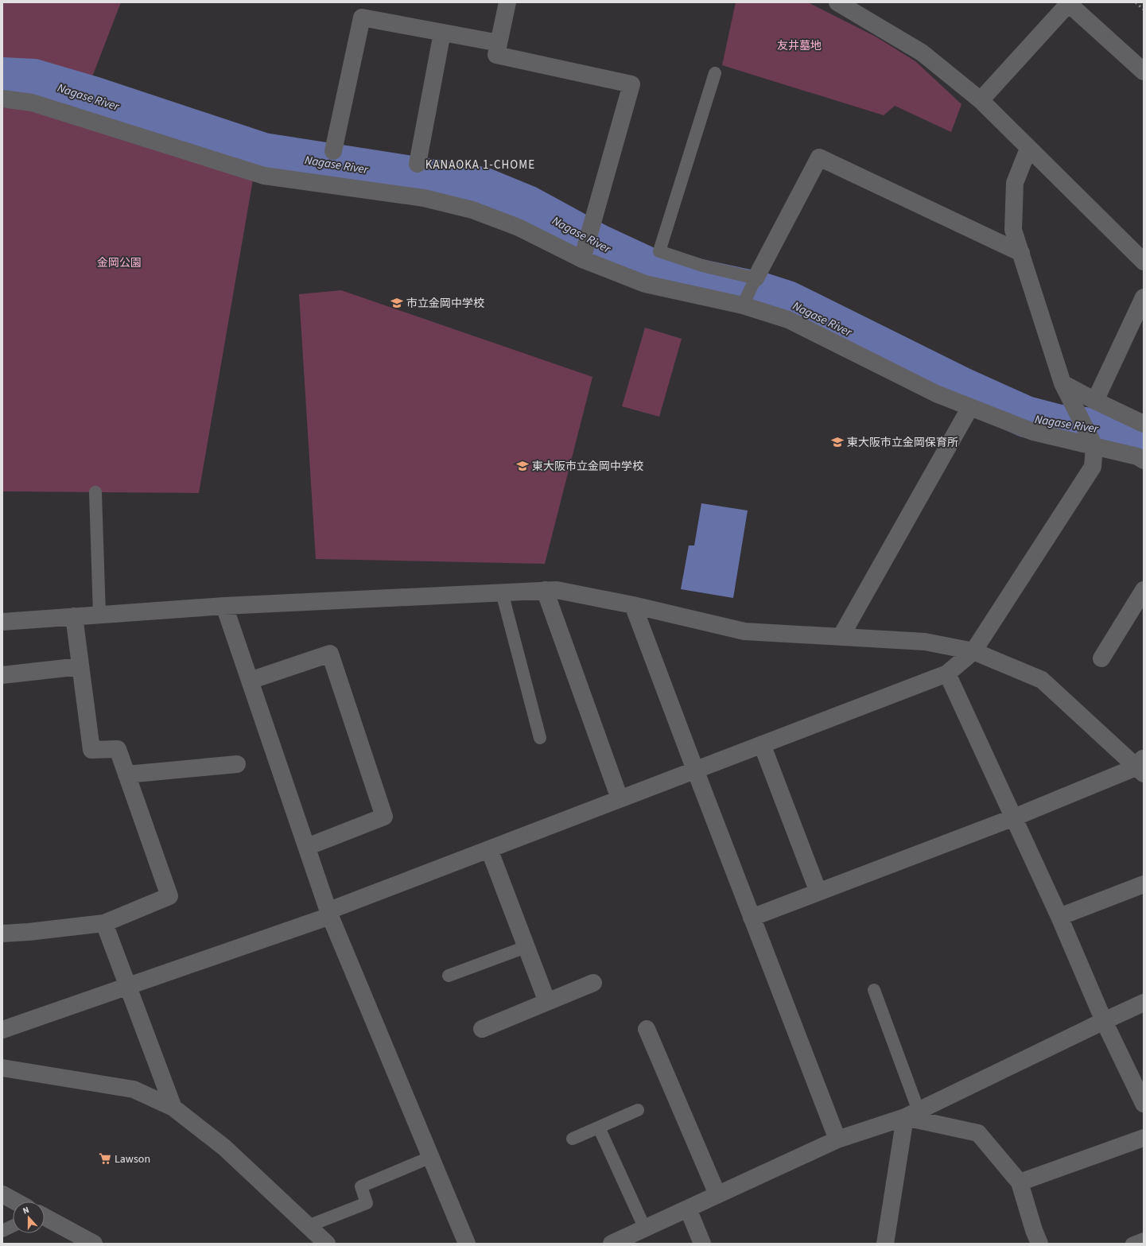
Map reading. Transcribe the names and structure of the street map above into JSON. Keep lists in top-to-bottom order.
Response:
{
  "districts": ["KANAOKA 1-CHOME"],
  "water": ["Nagase River"],
  "parks": ["友井墓地", "金岡公園"],
  "places": {
    "school or university": ["市立金岡中学校", "東大阪市立金岡保育所", "東大阪市立金岡中学校"],
    "supermarket": ["Lawson"]
  },
  "north": "top"
}
